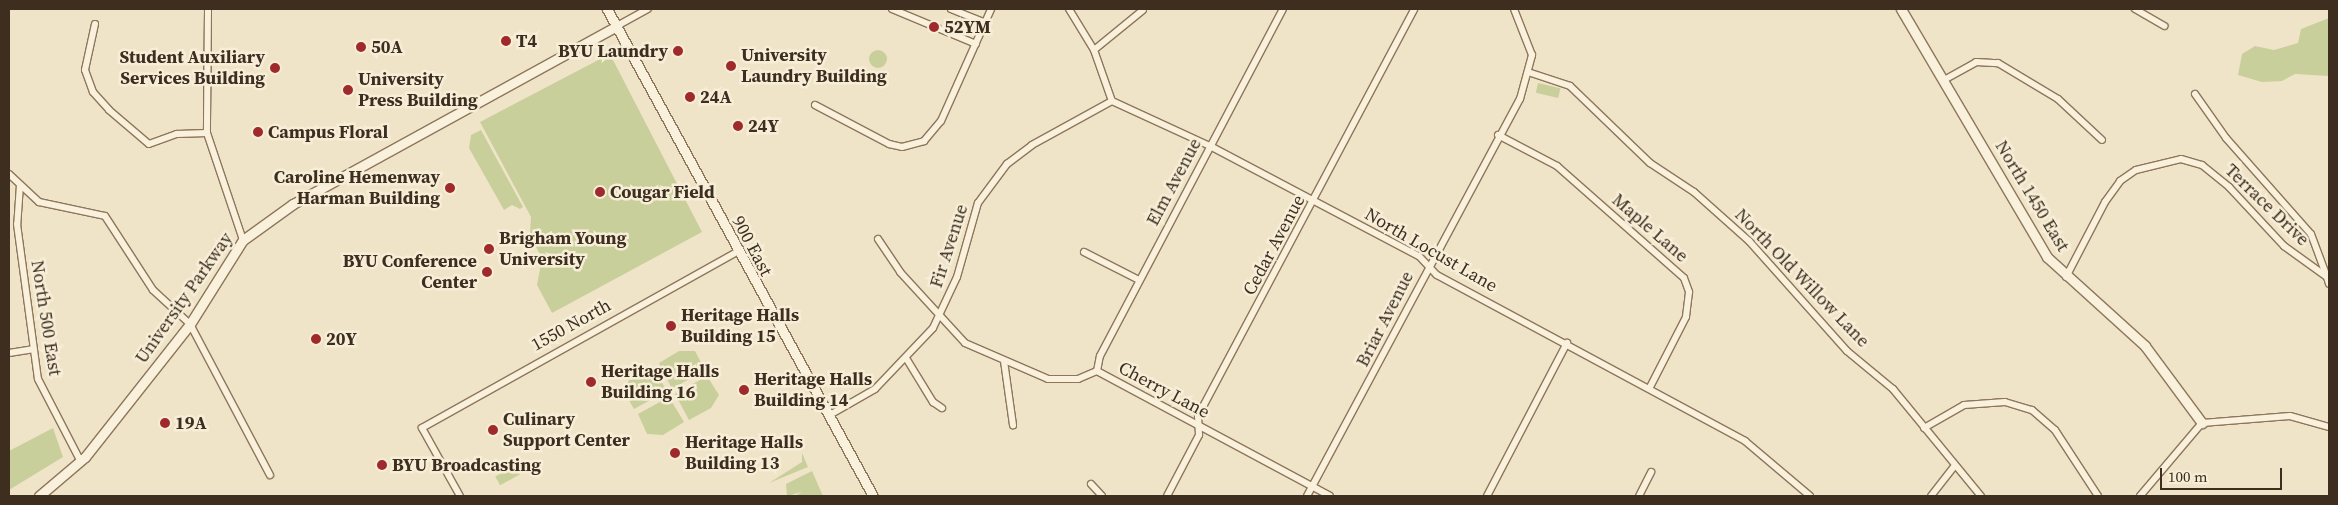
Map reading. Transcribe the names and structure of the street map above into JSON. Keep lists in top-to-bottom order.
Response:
{
  "streets": {
    "main road": ["North 1450 East", "900 East", "University Parkway"],
    "street": [
      "Elm Avenue",
      "Terrace Drive",
      "Maple Lane",
      "Cedar Avenue",
      "Fir Avenue",
      "North Locust Lane",
      "North Old Willow Lane",
      "North 500 East",
      "Briar Avenue",
      "1550 North",
      "Cherry Lane"
    ]
  },
  "crossings": [
    ["Elm Avenue", "North Locust Lane"],
    ["Elm Avenue", "Cherry Lane"],
    ["North 1450 East", "Terrace Drive"],
    ["Maple Lane", "North Locust Lane"],
    ["Maple Lane", "Briar Avenue"],
    ["Cedar Avenue", "North Locust Lane"],
    ["Cedar Avenue", "Cherry Lane"],
    ["900 East", "Fir Avenue"],
    ["900 East", "University Parkway"],
    ["900 East", "1550 North"],
    ["Fir Avenue", "North Locust Lane"],
    ["Fir Avenue", "Cherry Lane"],
    ["North Locust Lane", "Briar Avenue"],
    ["North Old Willow Lane", "Briar Avenue"],
    ["University Parkway", "North 500 East"],
    ["Briar Avenue", "Cherry Lane"]
  ],
  "places": [
    "52YM",
    "T4",
    "50A",
    "BYU Laundry",
    "University Laundry Building",
    "Student Auxiliary Services Building",
    "University Press Building",
    "24A",
    "24Y",
    "Campus Floral",
    "Caroline Hemenway Harman Building",
    "Cougar Field",
    "Brigham Young University",
    "BYU Conference Center",
    "Heritage Halls Building 15",
    "20Y",
    "Heritage Halls Building 16",
    "Heritage Halls Building 14",
    "19A",
    "Culinary Support Center",
    "Heritage Halls Building 13",
    "BYU Broadcasting"
  ],
  "scale_bar": "100 m"
}
